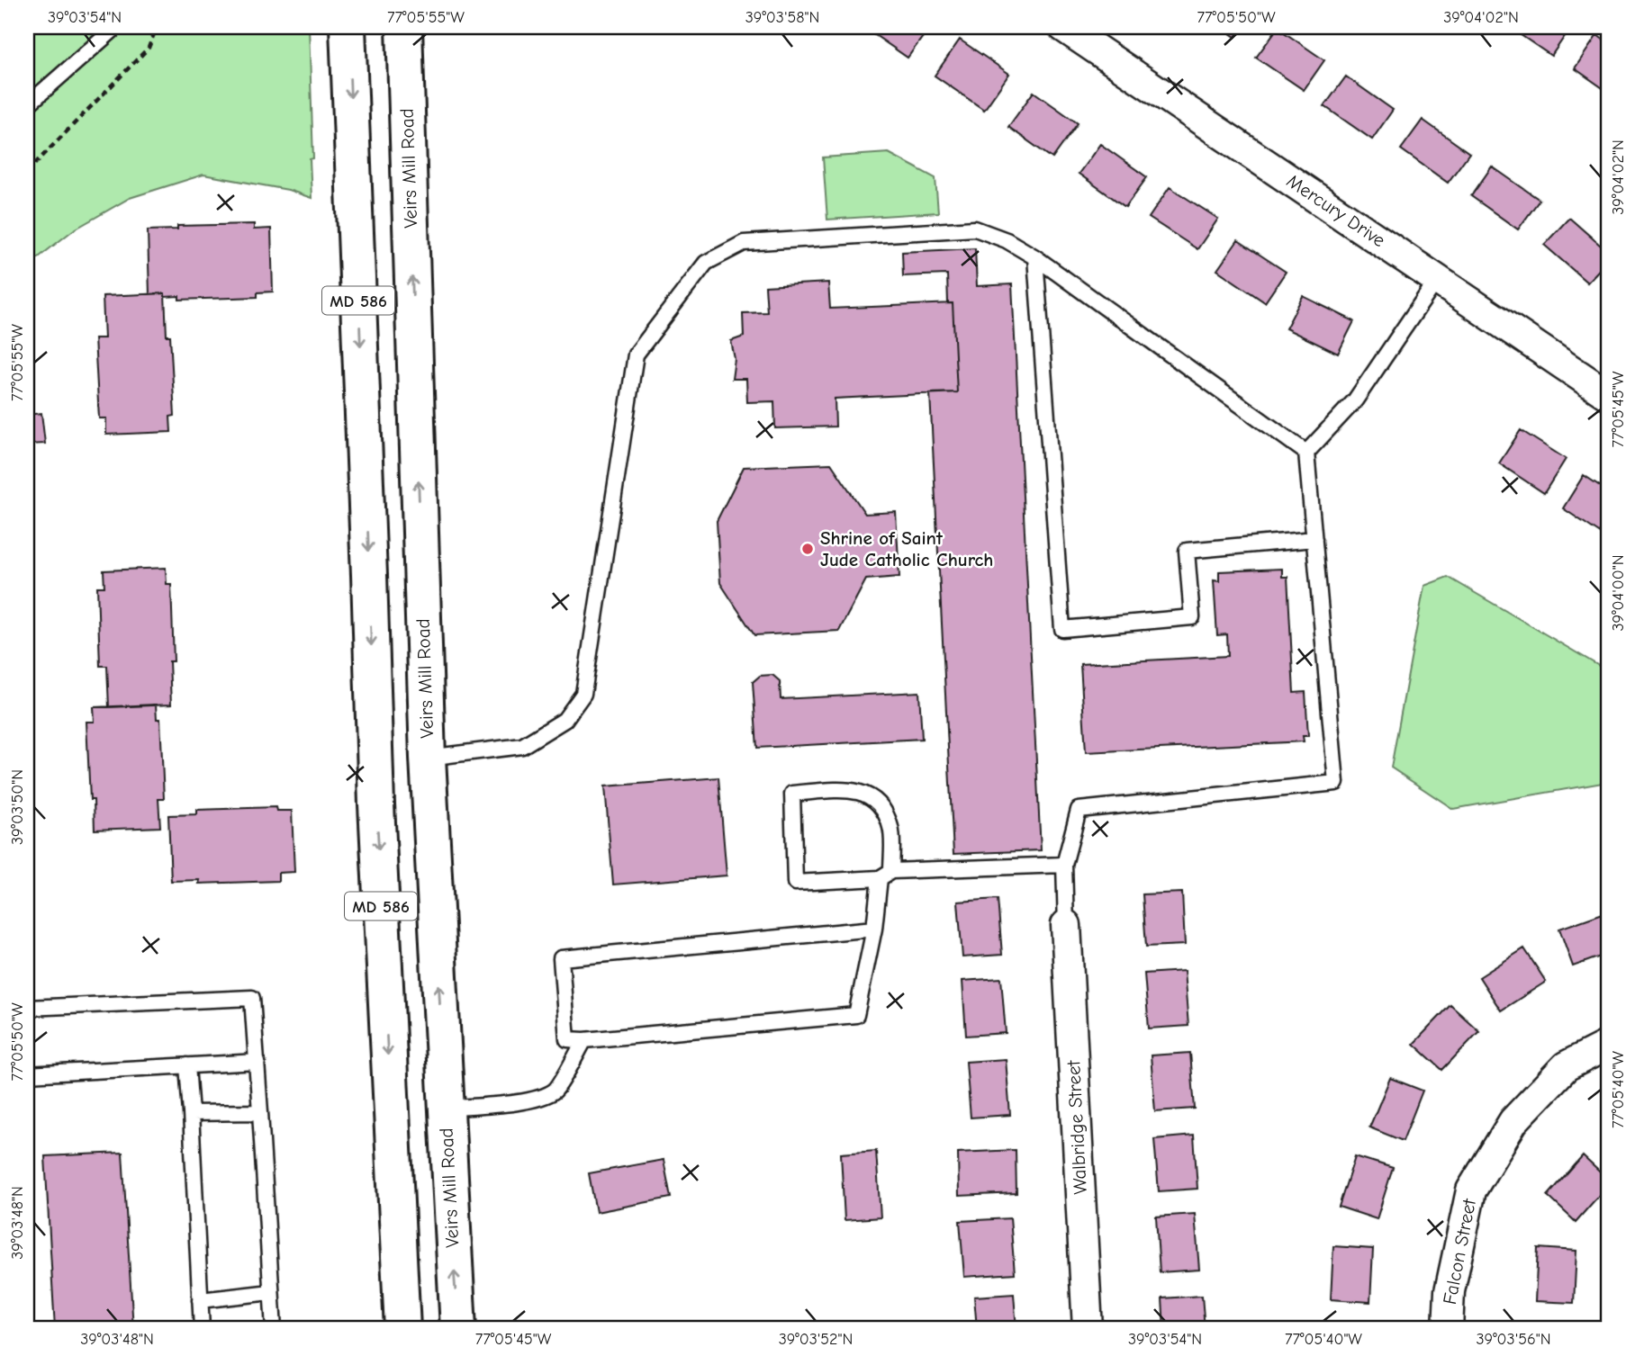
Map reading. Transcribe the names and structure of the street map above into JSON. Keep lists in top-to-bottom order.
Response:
{
  "streets": {
    "main road": ["Veirs Mill Road", "MD 586"],
    "street": ["Mercury Drive", "Walbridge Street", "Falcon Street"]
  },
  "places": ["Shrine of Saint Jude Catholic Church"],
  "coordinates": [
    "39°03'54\"N",
    "77°05'55\"W",
    "39°03'58\"N",
    "77°05'50\"W",
    "39°04'02\"N",
    "77°05'45\"W",
    "39°04'00\"N",
    "39°03'50\"N",
    "77°05'40\"W",
    "39°03'48\"N",
    "39°03'52\"N",
    "39°03'56\"N"
  ]
}
